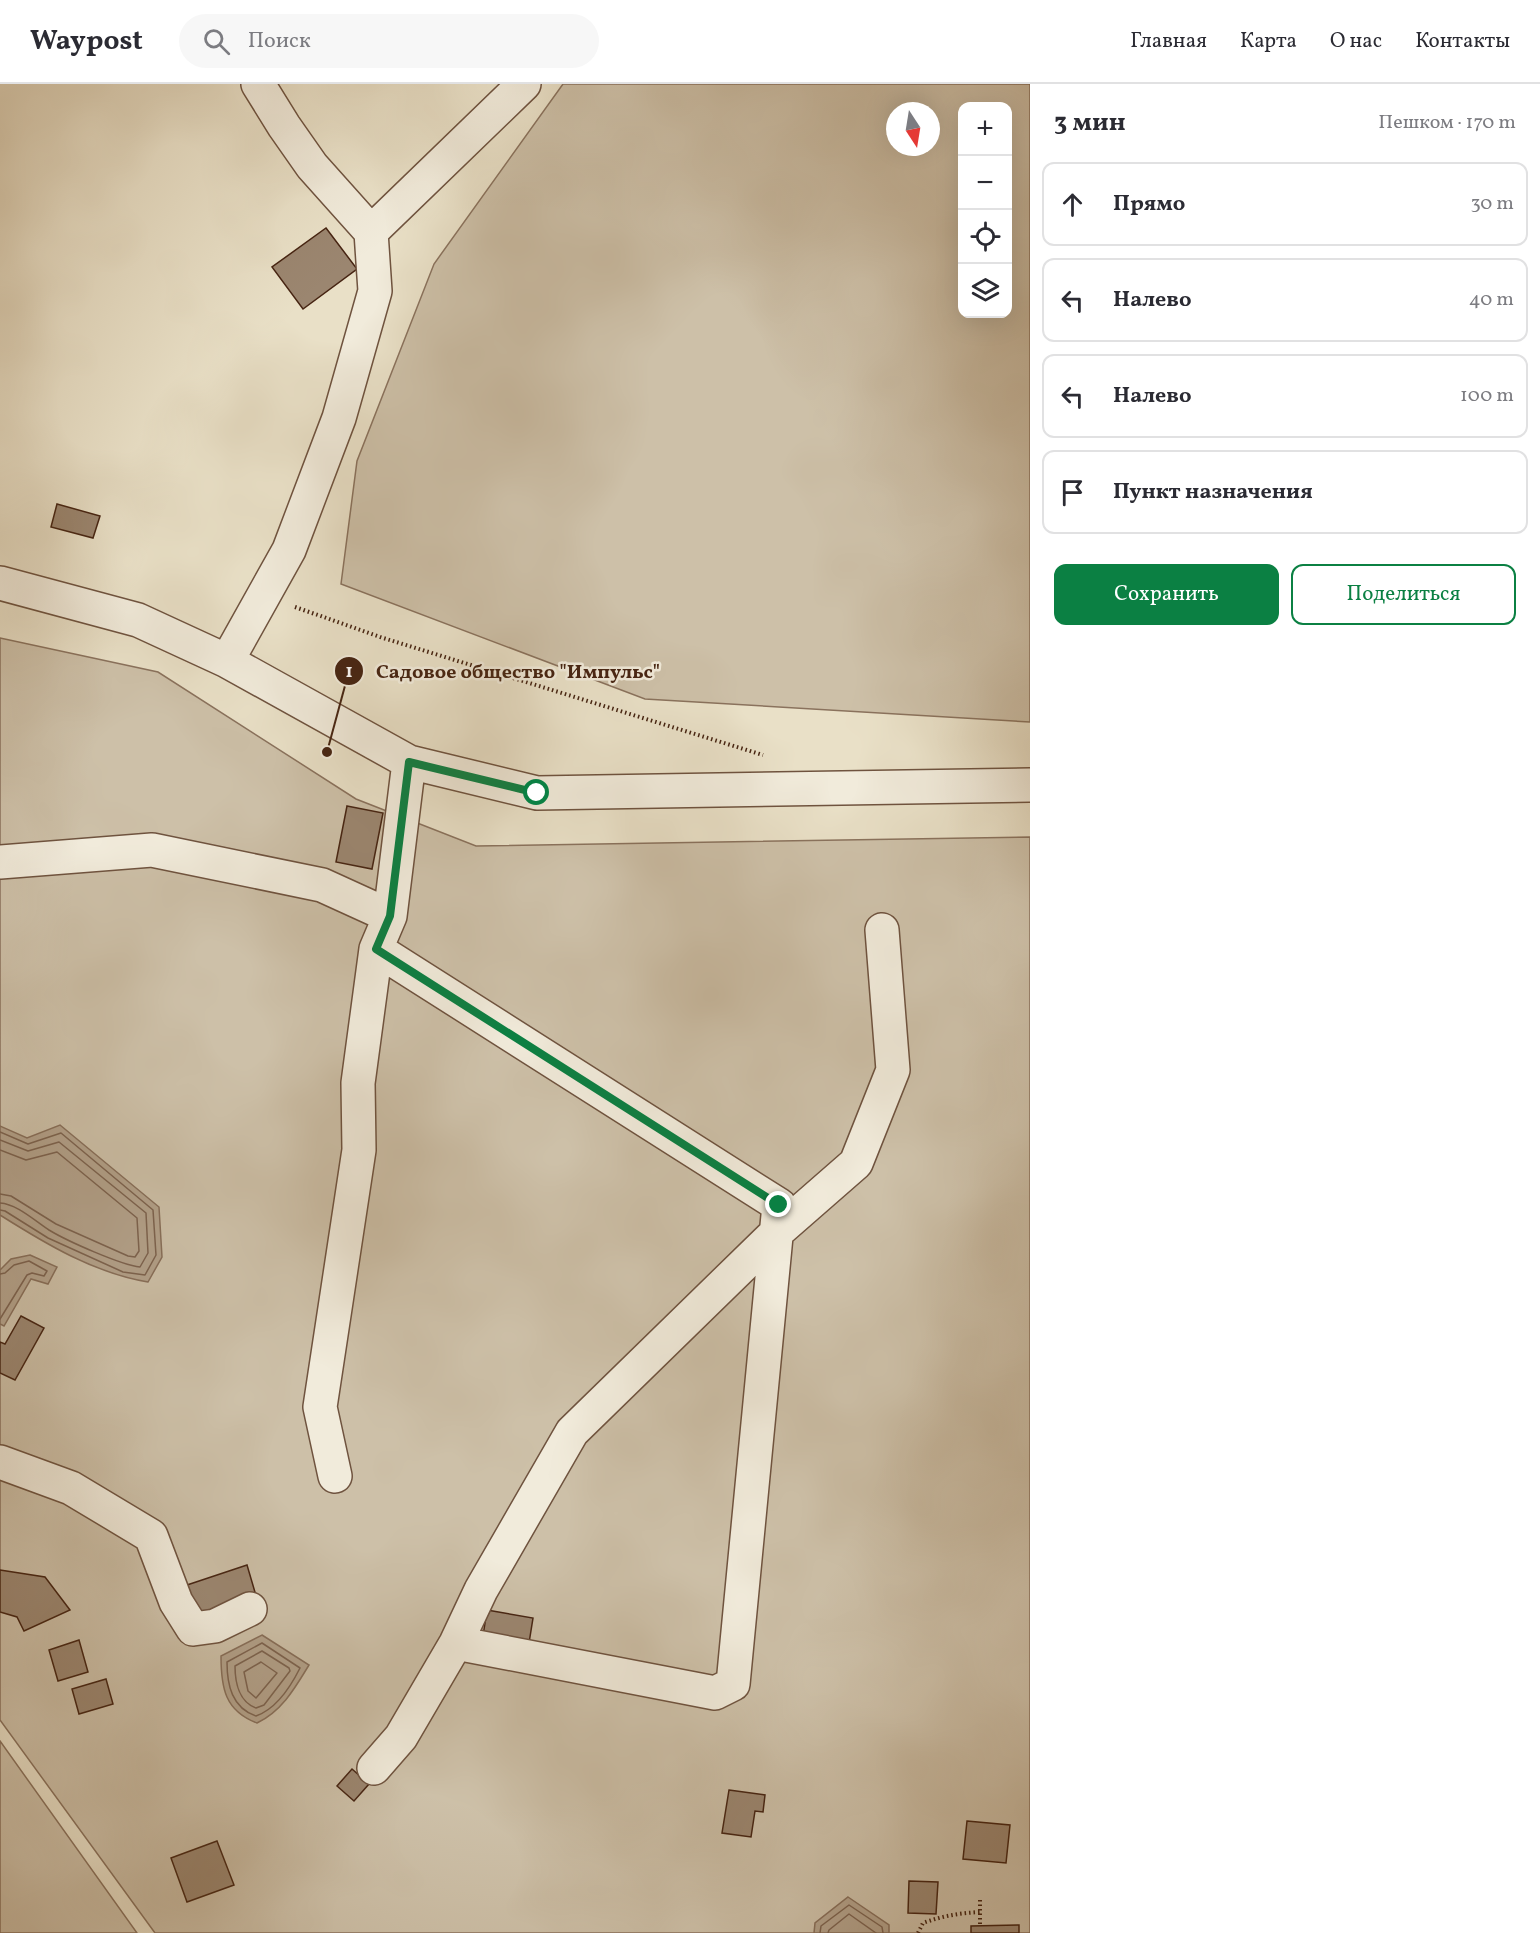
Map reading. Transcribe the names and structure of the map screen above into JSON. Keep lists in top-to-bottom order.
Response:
{
  "places": ["Садовое общество \"Импульс\""],
  "north": "bottom",
  "page": {
    "header": "Waypost",
    "search": "Поиск",
    "nav": [
      "Главная",
      "Карта",
      "О нас",
      "Контакты"
    ],
    "heading": ["3 мин", "Пешком · 170 m"],
    "map_buttons": ["+", "−"],
    "list": [
      ["Прямо", "30 m"],
      ["Налево", "40 m"],
      ["Налево", "100 m"],
      "Пункт назначения"
    ],
    "buttons": ["Сохранить", "Поделиться"]
  }
}
